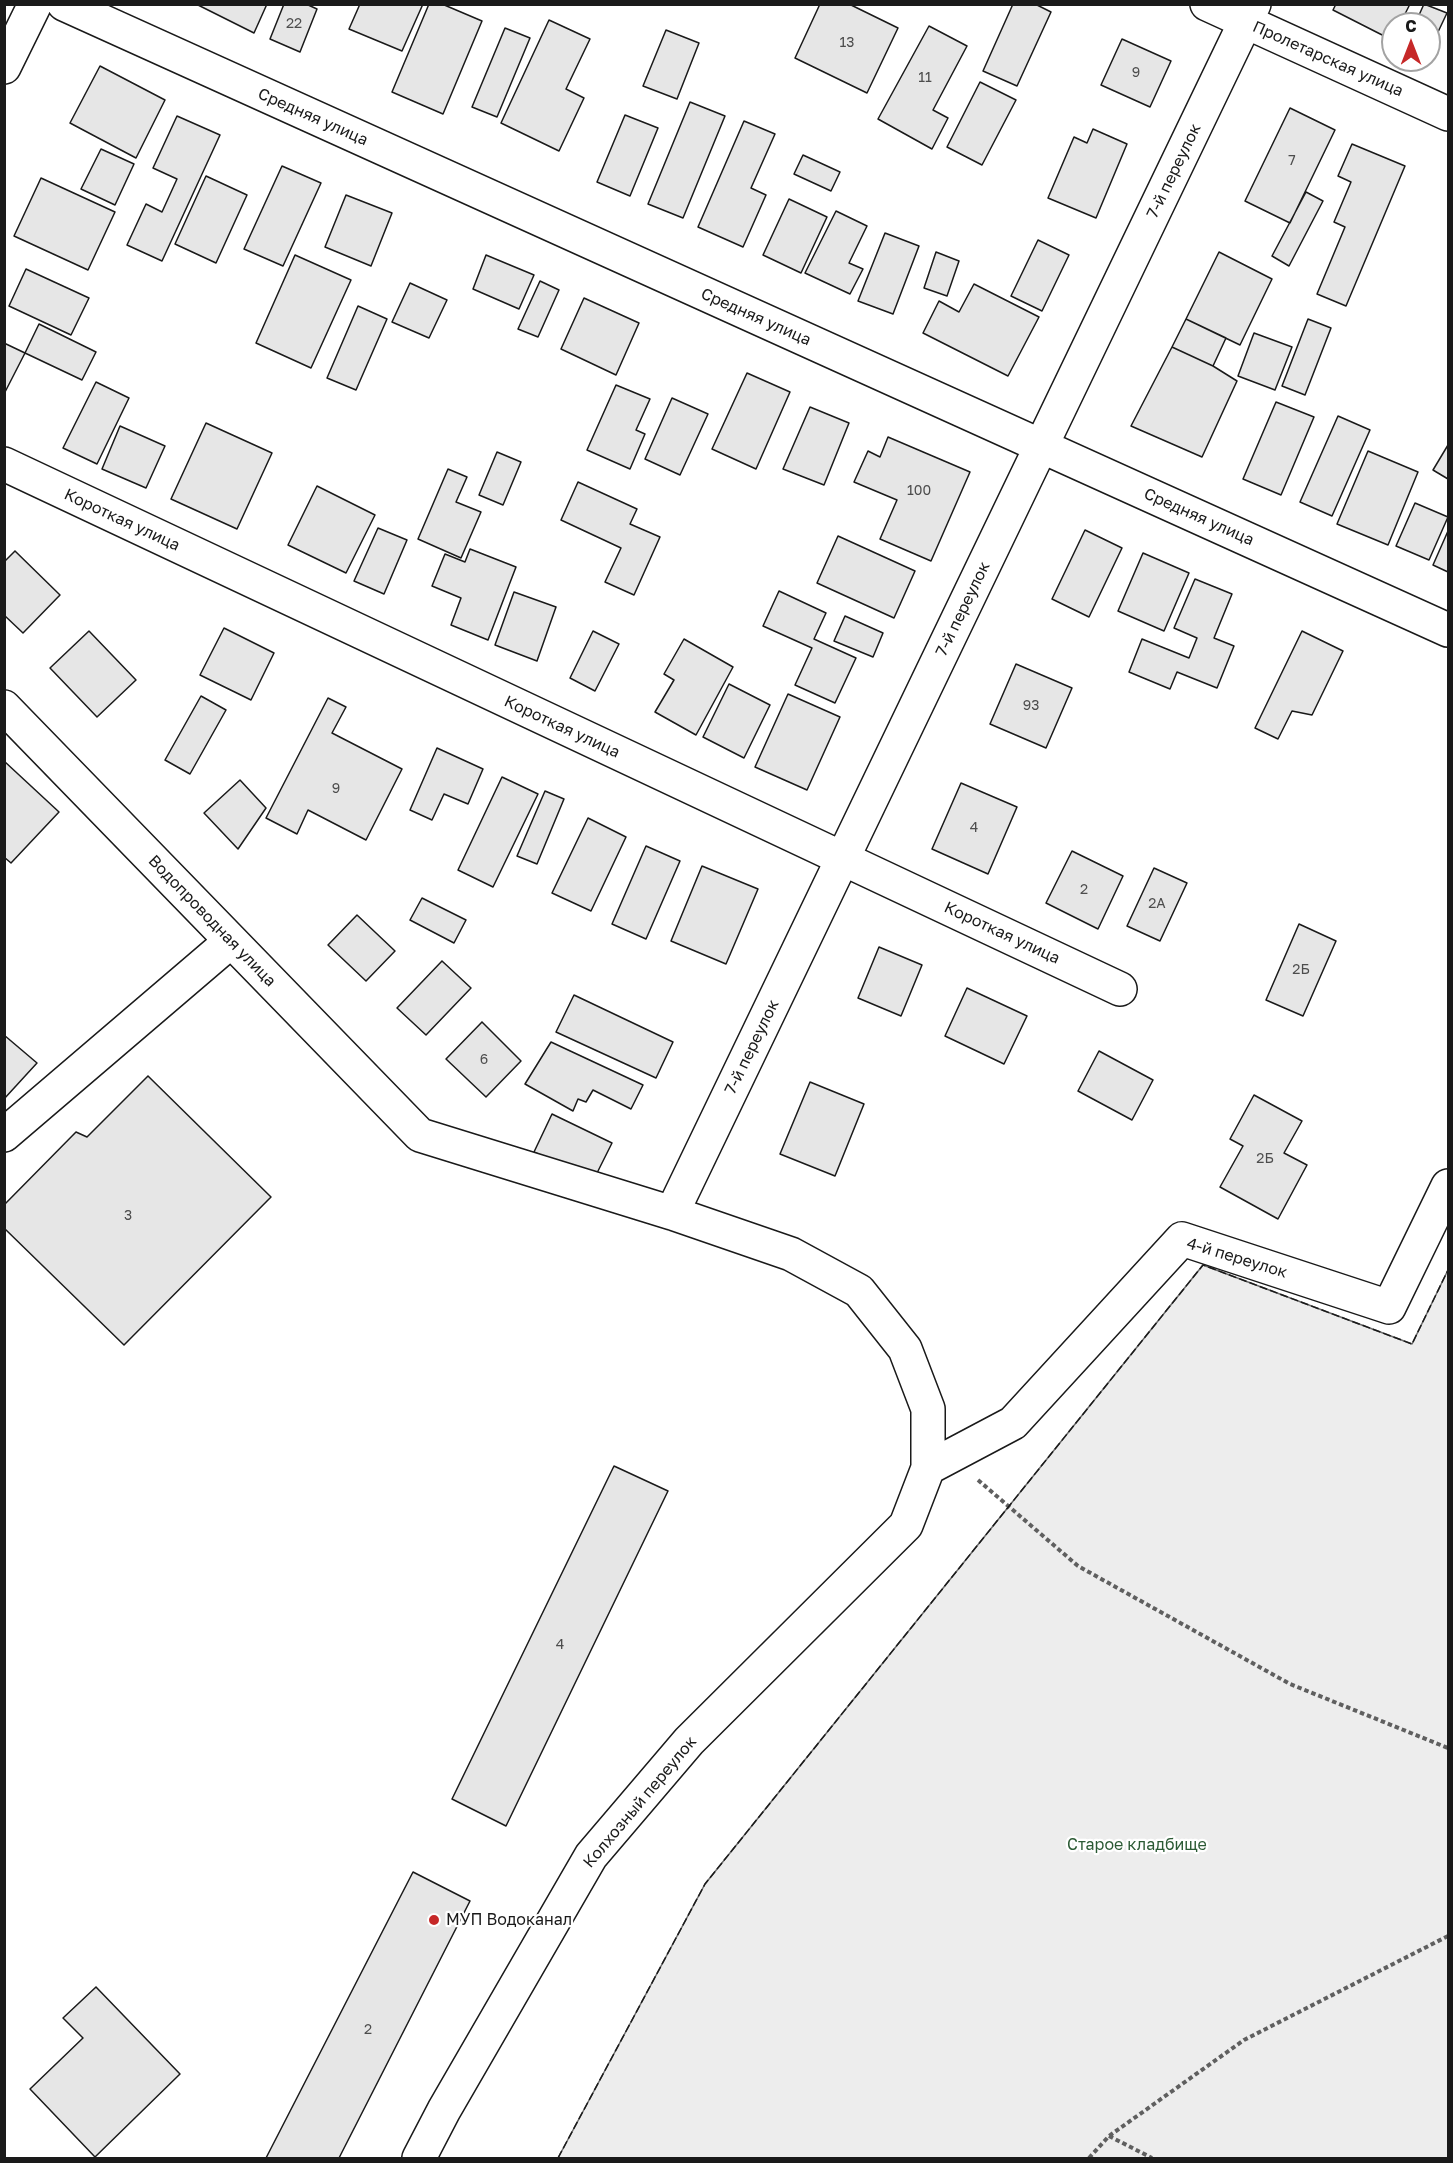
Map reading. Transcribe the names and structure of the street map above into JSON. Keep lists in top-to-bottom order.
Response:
{
  "streets": {
    "street": [
      "Пролетарская улица",
      "Средняя улица",
      "7-й переулок",
      "Короткая улица",
      "Водопроводная улица",
      "4-й переулок",
      "Колхозный переулок"
    ]
  },
  "crossings": [
    ["Пролетарская улица", "7-й переулок"],
    ["Средняя улица", "7-й переулок"],
    ["7-й переулок", "Короткая улица"],
    ["7-й переулок", "Водопроводная улица"],
    ["4-й переулок", "Колхозный переулок"]
  ],
  "parks": ["Старое кладбище"],
  "places": ["МУП Водоканал"],
  "house_numbers": [
    "22",
    "13",
    "9",
    "11",
    "7",
    "100",
    "93",
    "9",
    "4",
    "2",
    "2А",
    "2Б",
    "6",
    "2Б",
    "3",
    "4",
    "2"
  ],
  "north": "top"
}
